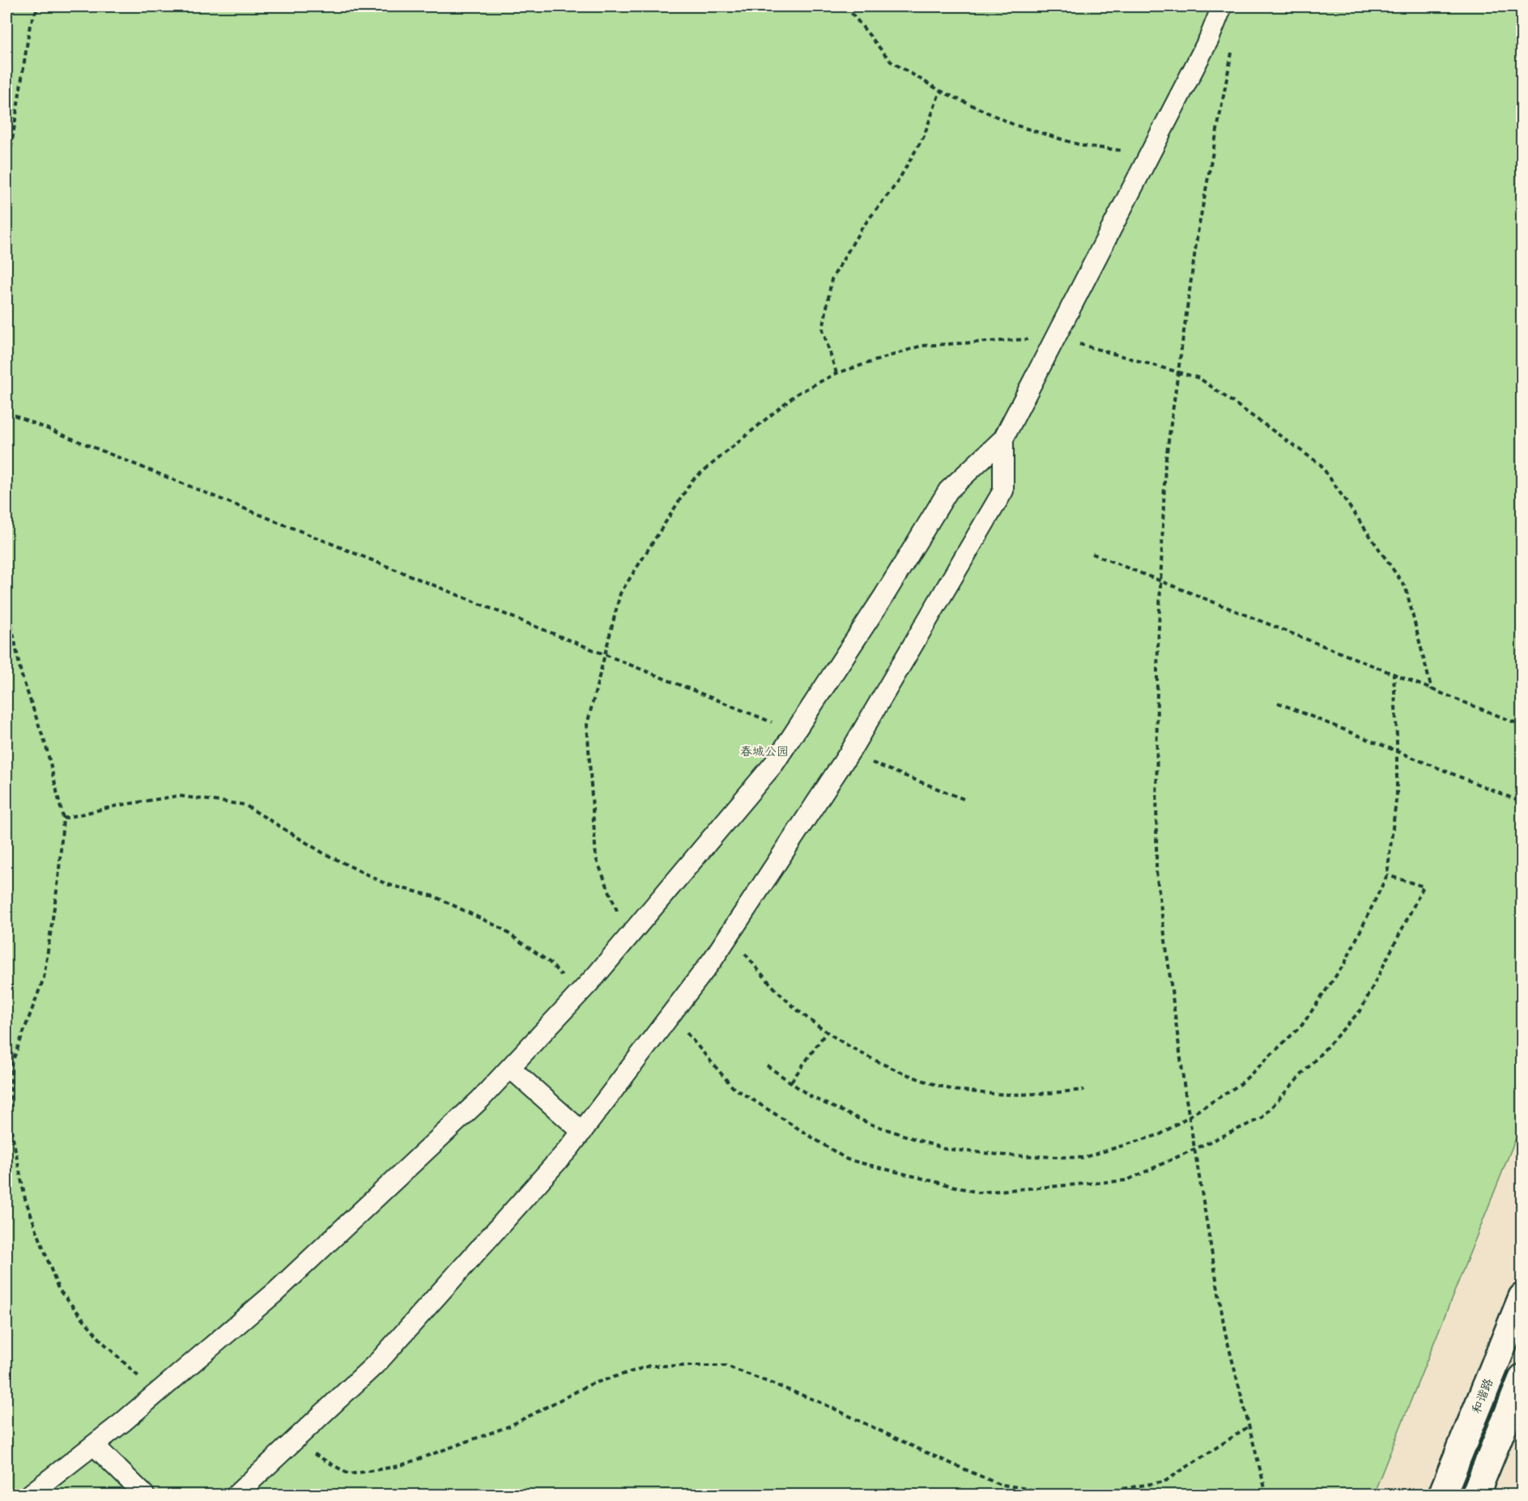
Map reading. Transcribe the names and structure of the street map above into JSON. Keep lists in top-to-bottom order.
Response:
{
  "streets": {
    "street": ["和谐路"]
  },
  "parks": ["春城公园"]
}
